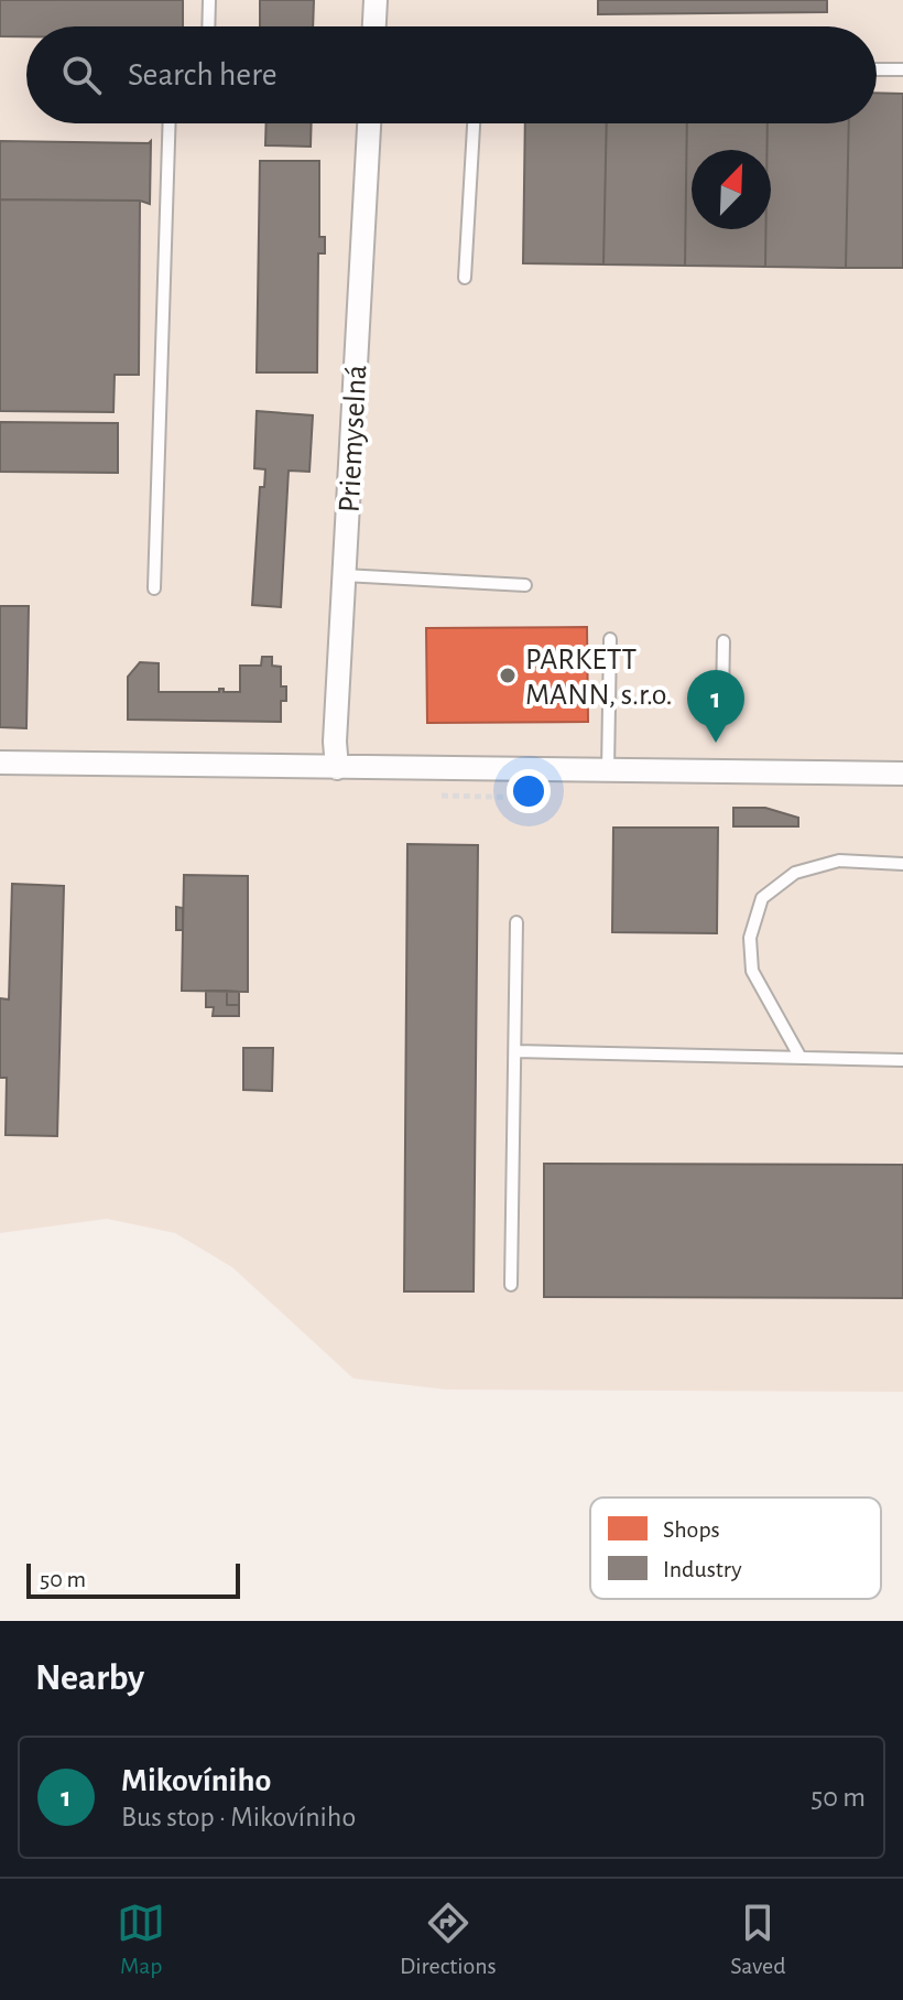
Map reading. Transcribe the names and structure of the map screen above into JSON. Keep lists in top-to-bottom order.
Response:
{
  "streets": {
    "street": ["Priemyselná"]
  },
  "places": ["PARKETT MANN, s.r.o."],
  "legend": ["Shops", "Industry"],
  "scale_bar": "50 m",
  "north": "top right",
  "page": {
    "search": "Search here",
    "pins": "1",
    "scale": "50 m",
    "heading": "Nearby",
    "list": [
      {
        "mark": "1",
        "name": "Mikovíniho",
        "note": "Bus stop · Mikovíniho",
        "value": "50 m"
      }
    ],
    "nav": ["Map", "Directions", "Saved"]
  }
}
